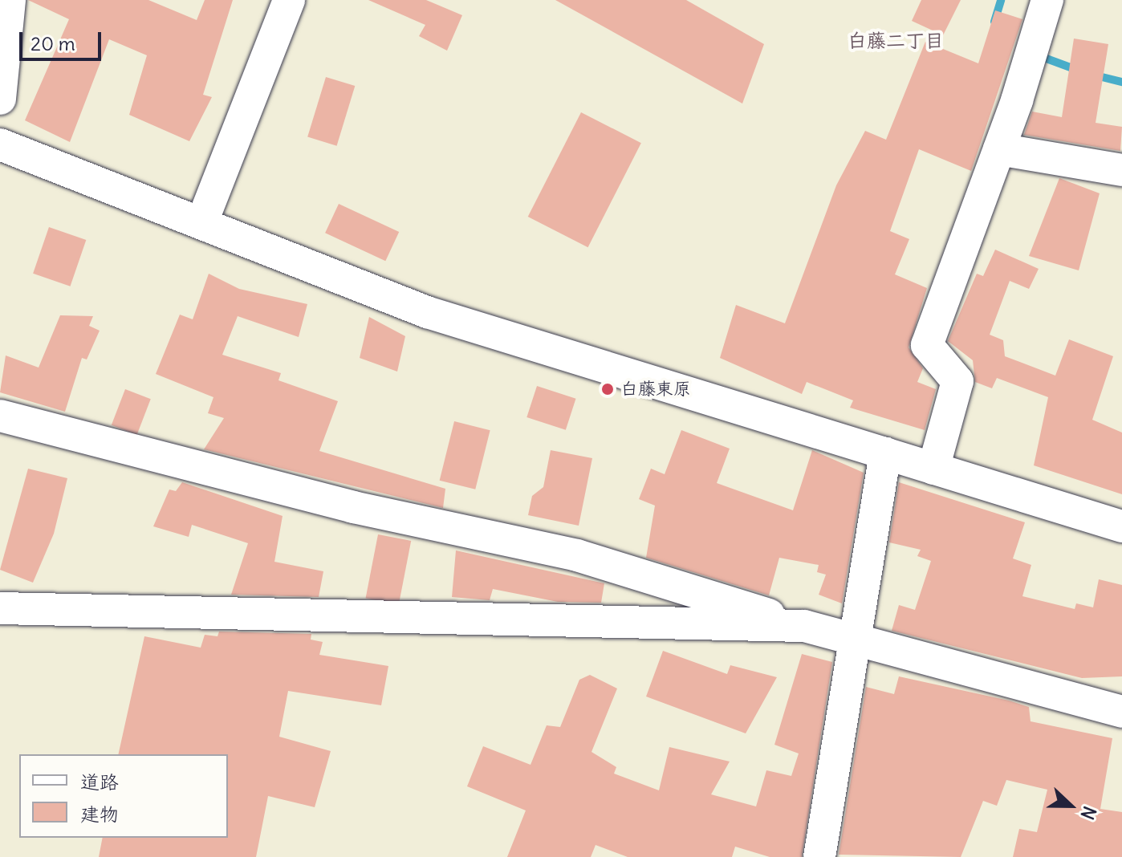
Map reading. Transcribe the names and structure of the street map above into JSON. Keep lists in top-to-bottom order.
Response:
{
  "districts": ["白藤二丁目"],
  "places": ["白藤東原"],
  "legend": ["道路", "建物"],
  "scale_bar": "20 m",
  "north": "right"
}
